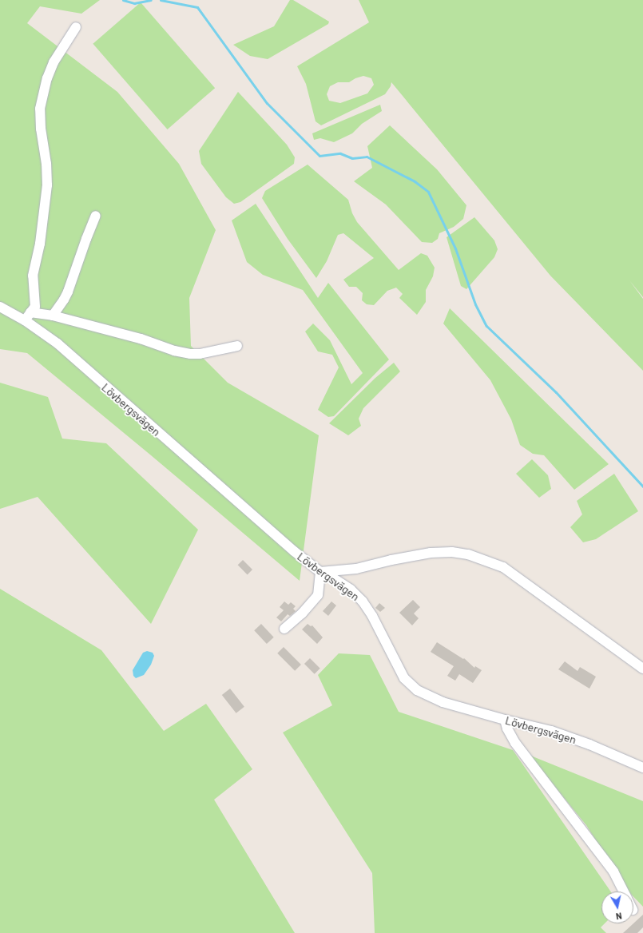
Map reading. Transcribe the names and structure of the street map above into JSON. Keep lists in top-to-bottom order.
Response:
{
  "streets": {
    "street": ["Lövbergsvägen"]
  },
  "north": "bottom"
}
